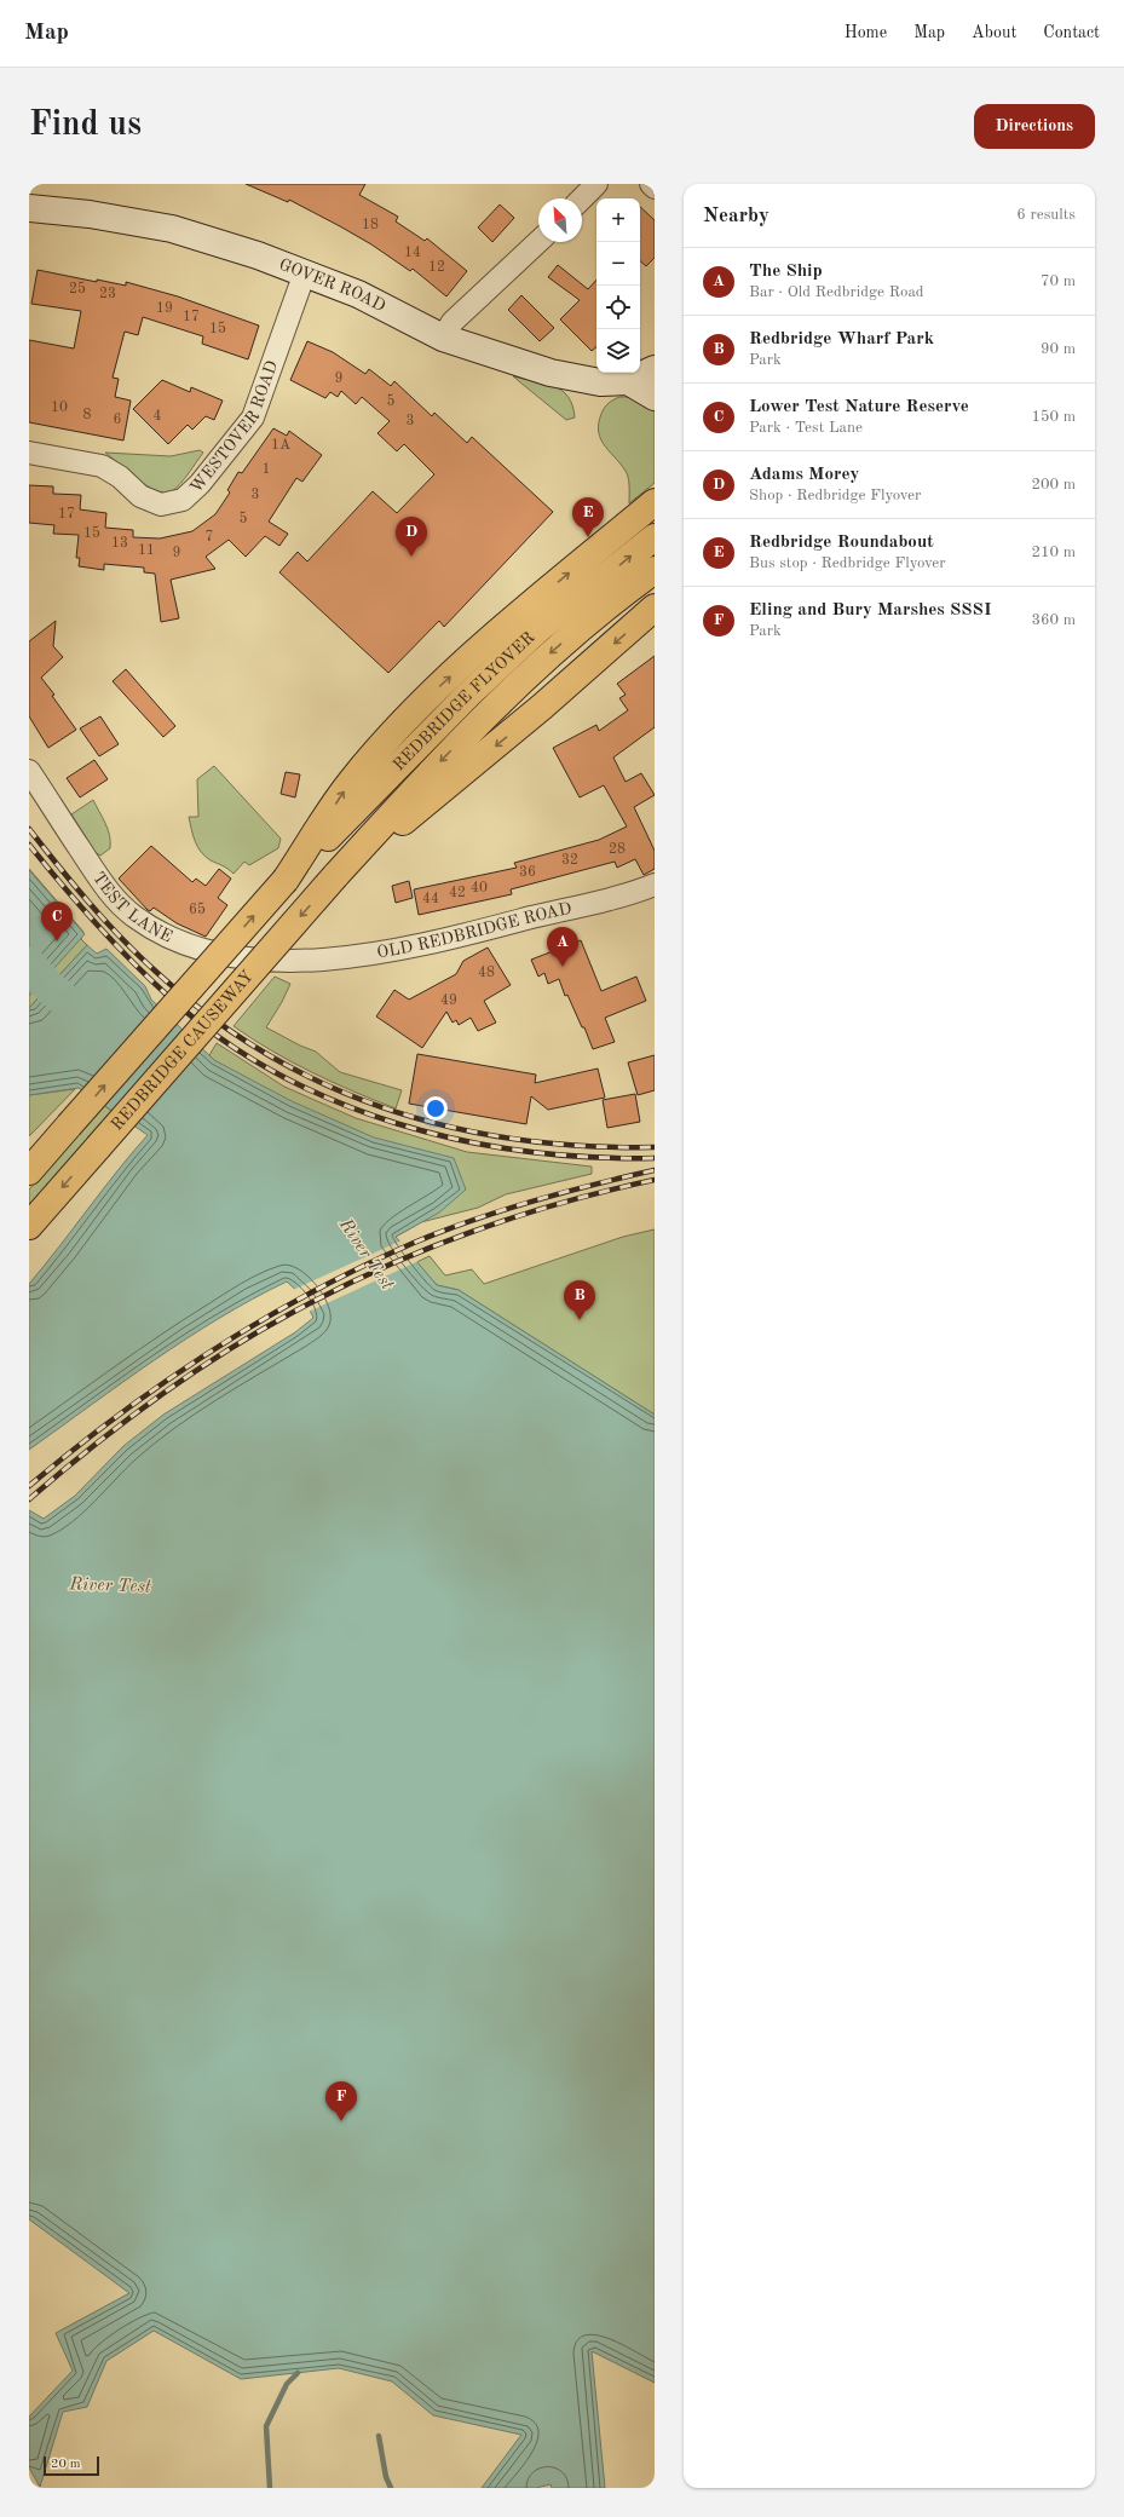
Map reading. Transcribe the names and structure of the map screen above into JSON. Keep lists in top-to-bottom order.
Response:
{
  "streets": {
    "main road": ["REDBRIDGE FLYOVER", "REDBRIDGE CAUSEWAY"],
    "street": [
      "GOVER ROAD",
      "WESTOVER ROAD",
      "TEST LANE",
      "OLD REDBRIDGE ROAD"
    ]
  },
  "crossings": [
    ["GOVER ROAD", "WESTOVER ROAD"],
    ["REDBRIDGE FLYOVER", "REDBRIDGE CAUSEWAY"],
    ["TEST LANE", "OLD REDBRIDGE ROAD"]
  ],
  "water": ["River Test"],
  "house_numbers": [
    "18",
    "14",
    "12",
    "25",
    "23",
    "19",
    "17",
    "15",
    "9",
    "5",
    "10",
    "8",
    "4",
    "6",
    "3",
    "1A",
    "1",
    "3",
    "17",
    "5",
    "15",
    "7",
    "13",
    "11",
    "9",
    "28",
    "32",
    "36",
    "40",
    "42",
    "44",
    "65",
    "48",
    "49"
  ],
  "scale_bar": "20 m",
  "north": "top left",
  "page": {
    "header": "Map",
    "nav": [
      "Home",
      "Map",
      "About",
      "Contact"
    ],
    "buttons": "Directions",
    "title": "Find us",
    "heading": ["Nearby", "6 results"],
    "map_buttons": ["+", "−"],
    "list": [
      {
        "mark": "A",
        "name": "The Ship",
        "note": "Bar · Old Redbridge Road",
        "value": "70 m"
      },
      {
        "mark": "B",
        "name": "Redbridge Wharf Park",
        "note": "Park",
        "value": "90 m"
      },
      {
        "mark": "C",
        "name": "Lower Test Nature Reserve",
        "note": "Park · Test Lane",
        "value": "150 m"
      },
      {
        "mark": "D",
        "name": "Adams Morey",
        "note": "Shop · Redbridge Flyover",
        "value": "200 m"
      },
      {
        "mark": "E",
        "name": "Redbridge Roundabout",
        "note": "Bus stop · Redbridge Flyover",
        "value": "210 m"
      },
      {
        "mark": "F",
        "name": "Eling and Bury Marshes SSSI",
        "note": "Park",
        "value": "360 m"
      }
    ],
    "pins": [
      "E",
      "D",
      "C",
      "A",
      "B",
      "F"
    ],
    "scale": "20 m"
  }
}
